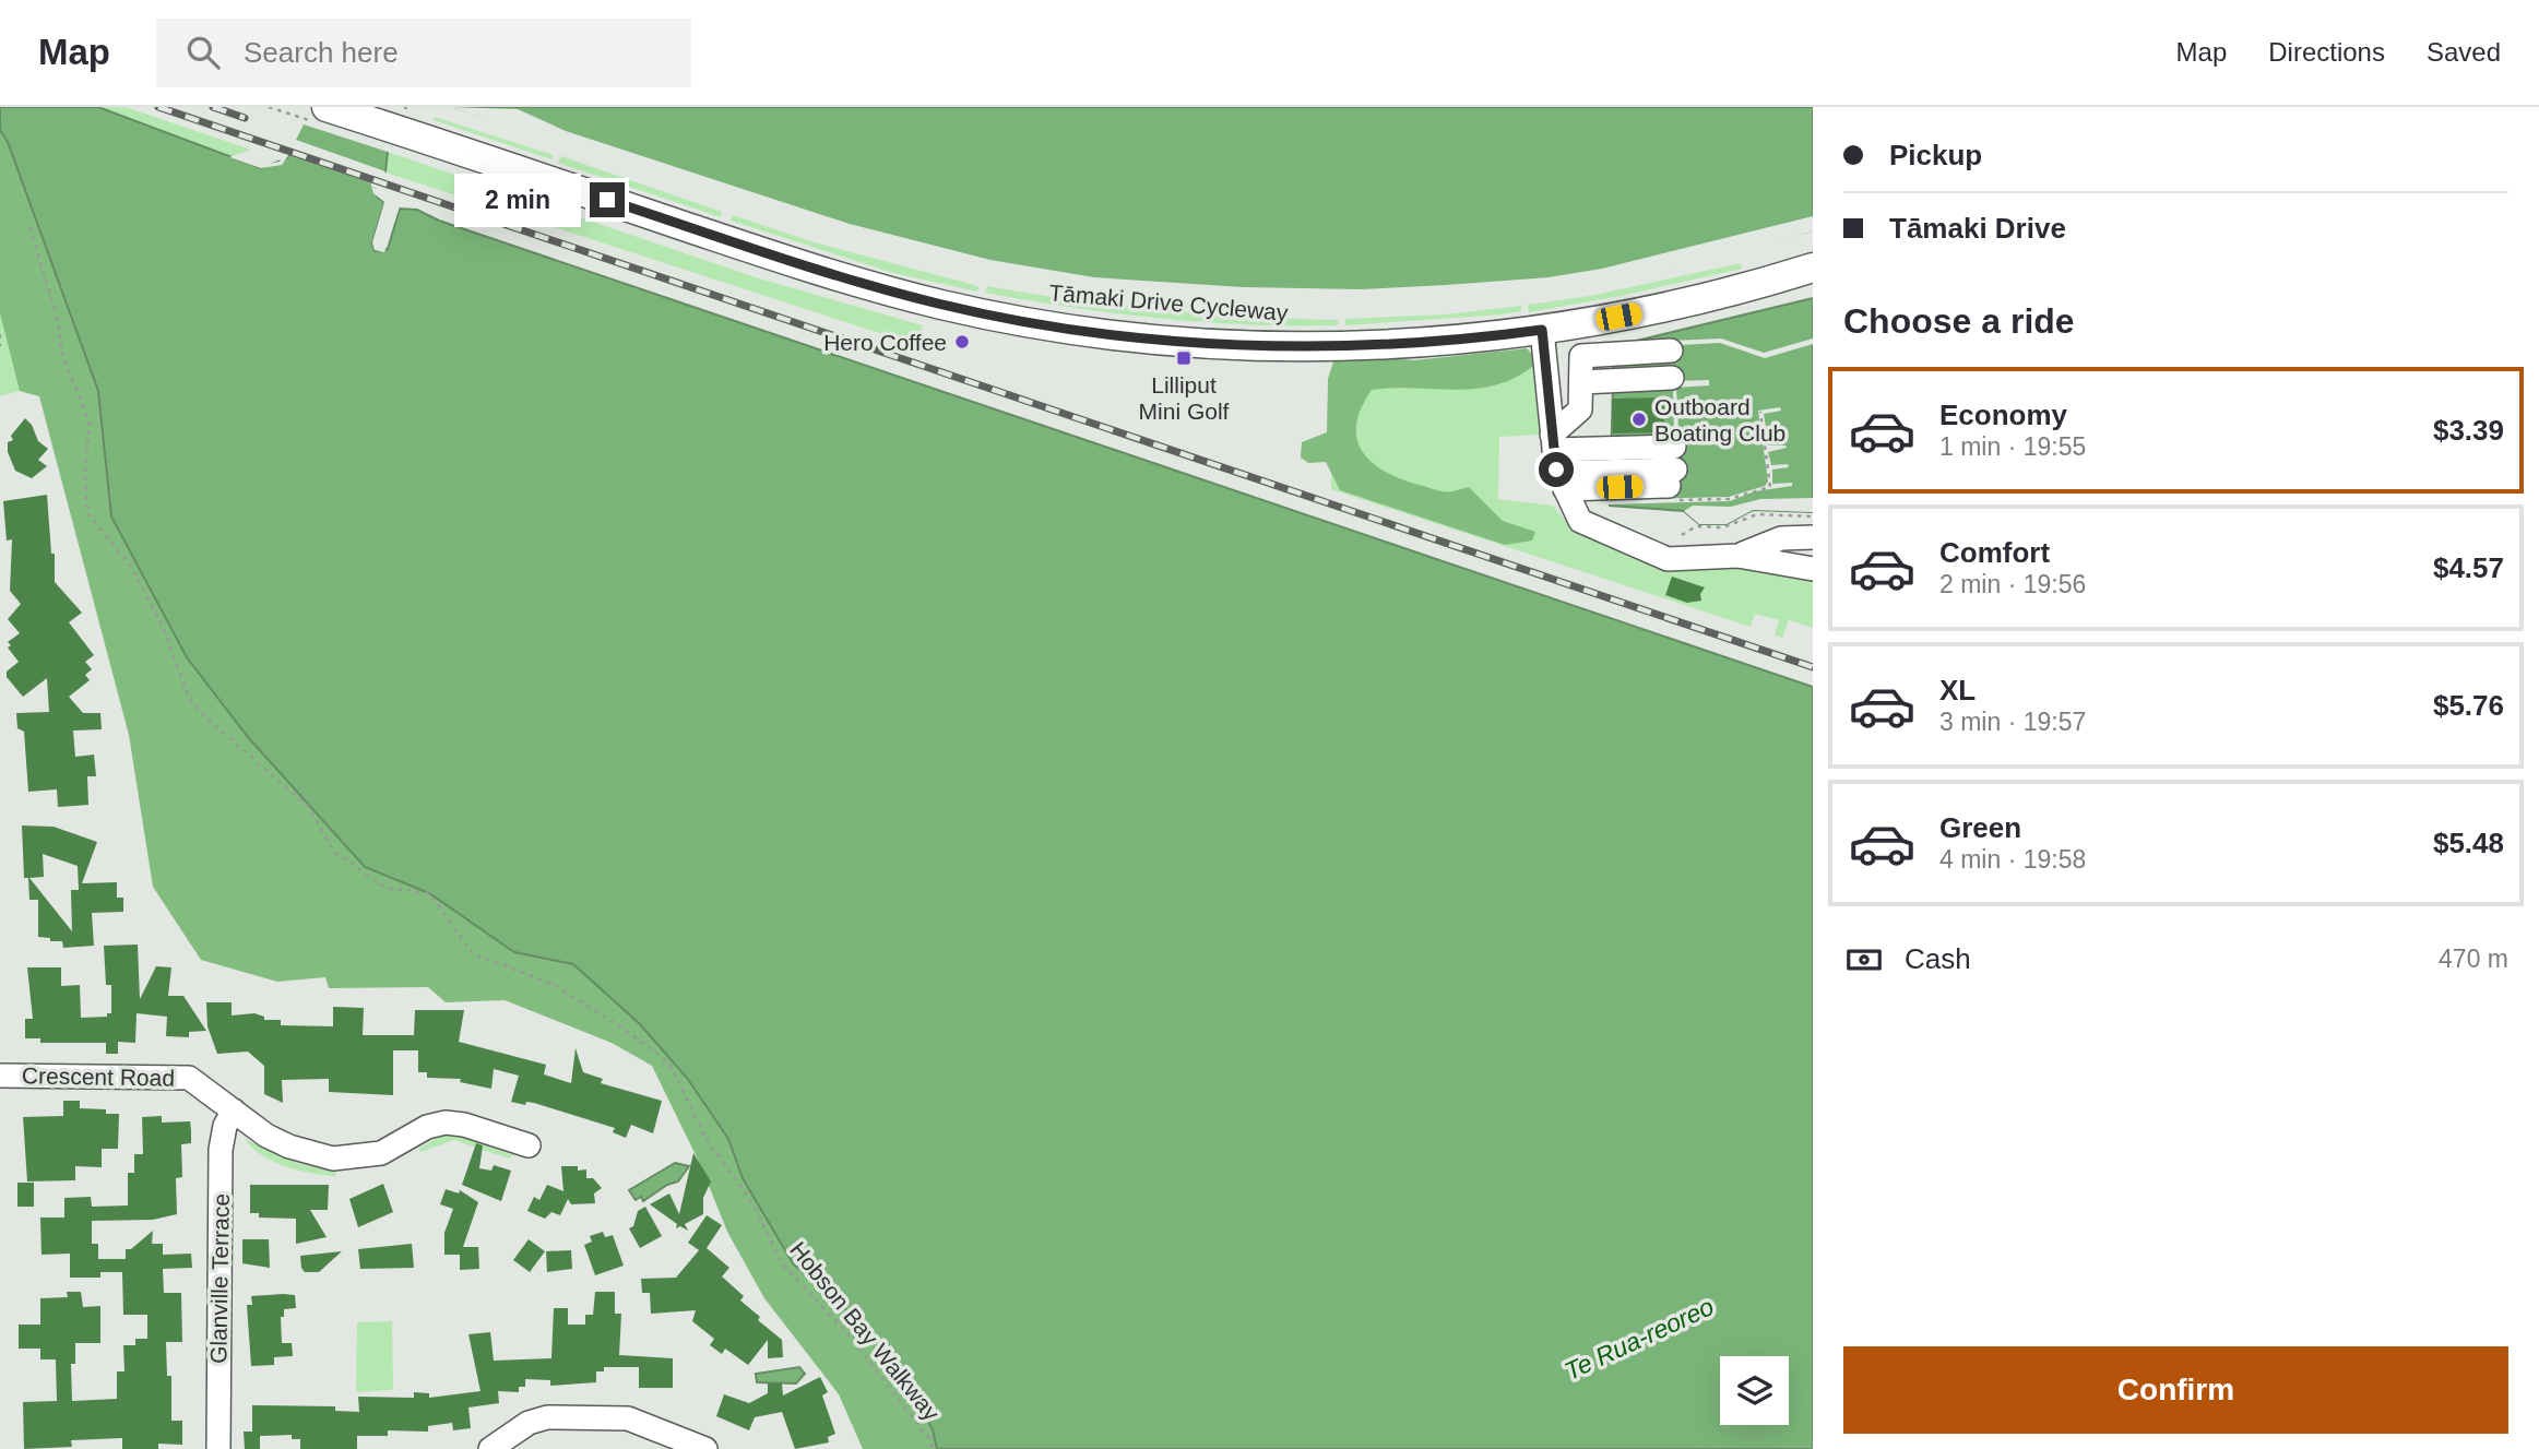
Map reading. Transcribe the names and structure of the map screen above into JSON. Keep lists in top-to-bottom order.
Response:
{
  "streets": {
    "street": ["Crescent Road", "Glanville Terrace"],
    "path": ["Hobson Bay Walkway"]
  },
  "crossings": [
    ["Crescent Road", "Glanville Terrace"]
  ],
  "water": ["Te Rua-reoreo"],
  "places": {
    "other": ["Hero Coffee", "Outboard Boating Club"],
    "transit": ["Lilliput Mini Golf"]
  },
  "page": {
    "header": "Map",
    "search": "Search here",
    "nav": ["Map", "Directions", "Saved"],
    "banner": ["Pickup", "Tāmaki Drive"],
    "bubble": "2 min",
    "heading": "Choose a ride",
    "list": [
      {
        "name": "Economy",
        "note": "1 min · 19:55",
        "value": "$3.39"
      },
      {
        "name": "Comfort",
        "note": "2 min · 19:56",
        "value": "$4.57"
      },
      {
        "name": "XL",
        "note": "3 min · 19:57",
        "value": "$5.76"
      },
      {
        "name": "Green",
        "note": "4 min · 19:58",
        "value": "$5.48"
      }
    ],
    "pay": ["Cash", "470 m"],
    "buttons": "Confirm"
  }
}
